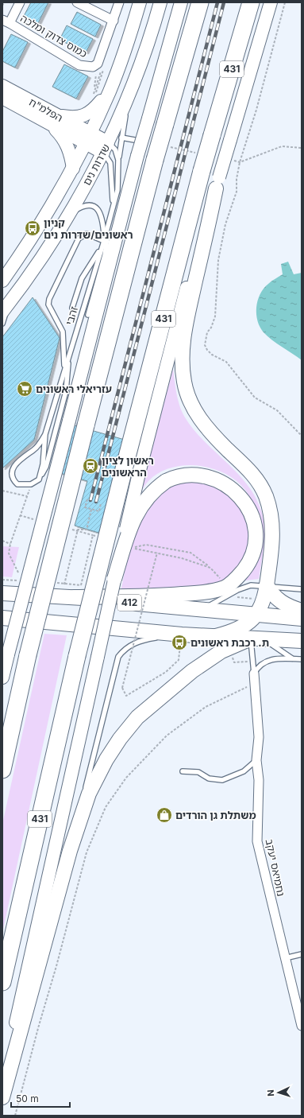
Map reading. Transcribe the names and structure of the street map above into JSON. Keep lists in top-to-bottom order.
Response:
{
  "streets": {
    "highway": ["431"],
    "main road": ["הפלמ\"ח", "שדרות נים", "412"],
    "street": ["כמוס צדוק ומלכה", "נחמיאס יעקב"],
    "lane": ["זהבי"]
  },
  "crossings": [
    ["הפלמ\"ח", "שדרות נים"],
    ["הפלמ\"ח", "זהבי"],
    ["שדרות נים", "זהבי"]
  ],
  "places": {
    "bus stop": ["קניון ראשונים/שדרות נים", "ת. רכבת ראשונים"],
    "supermarket": ["עזריאלי ראשונים"],
    "station": ["ראשון לציון הראשונים"],
    "shop": ["משתלת גן הורדים"]
  },
  "scale_bar": "50 m",
  "north": "left"
}
